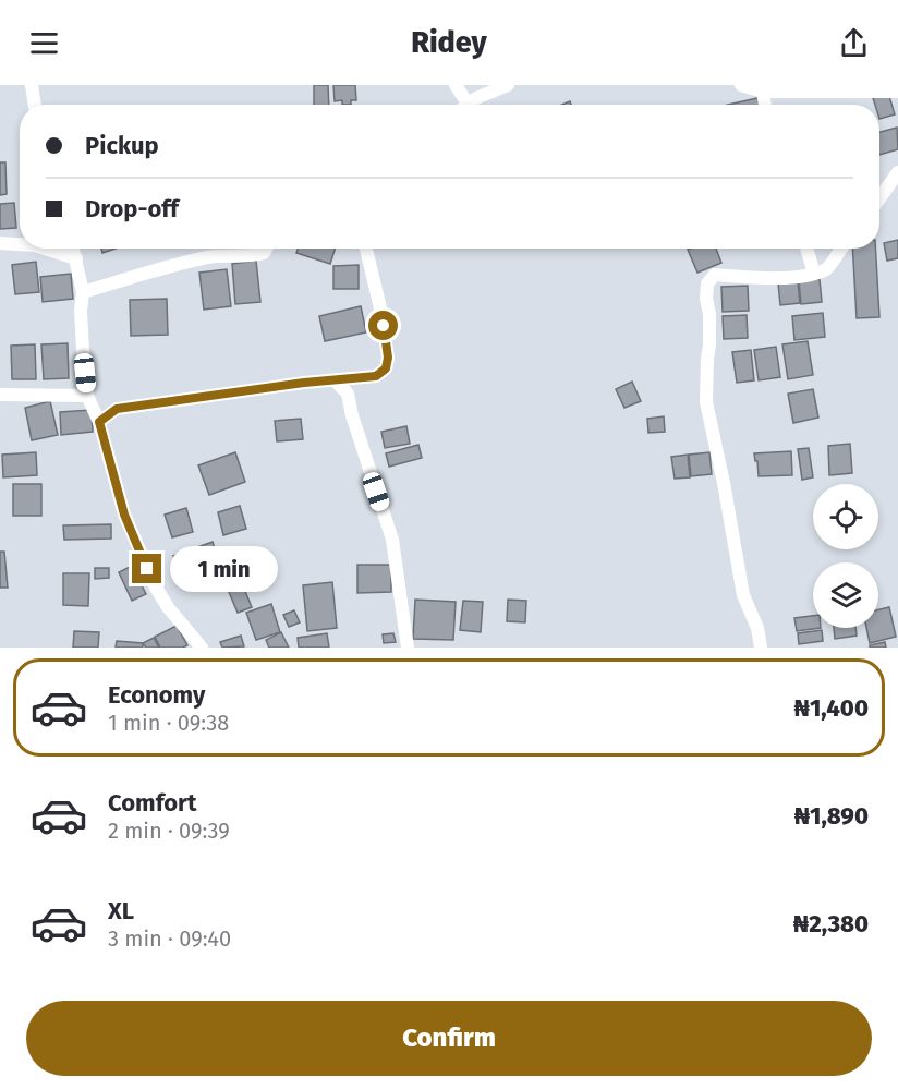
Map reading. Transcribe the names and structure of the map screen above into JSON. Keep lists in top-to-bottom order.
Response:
{
  "page": {
    "header": "Ridey",
    "banner": ["Pickup", "Drop-off"],
    "bubble": "1 min",
    "list": [
      {
        "name": "Economy",
        "note": "1 min · 09:38",
        "value": "₦1,400"
      },
      {
        "name": "Comfort",
        "note": "2 min · 09:39",
        "value": "₦1,890"
      },
      {
        "name": "XL",
        "note": "3 min · 09:40",
        "value": "₦2,380"
      }
    ],
    "buttons": "Confirm"
  }
}
